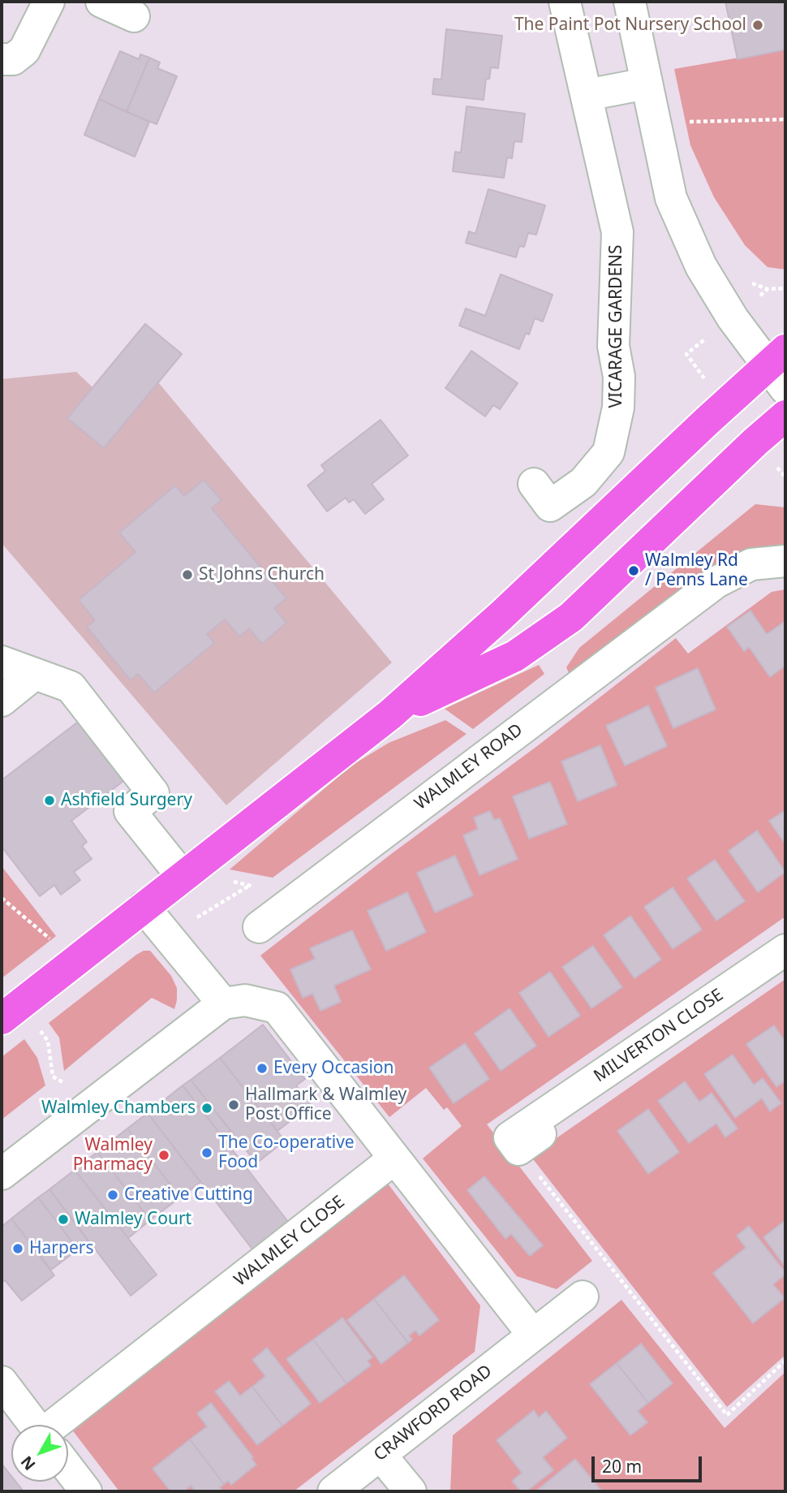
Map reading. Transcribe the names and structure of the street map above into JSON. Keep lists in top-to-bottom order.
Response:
{
  "streets": {
    "street": [
      "VICARAGE GARDENS",
      "WALMLEY ROAD",
      "MILVERTON CLOSE",
      "WALMLEY CLOSE",
      "CRAWFORD ROAD"
    ]
  },
  "places": [
    "The Paint Pot Nursery School",
    "Walmley Rd / Penns Lane",
    "St Johns Church",
    "Ashfield Surgery",
    "Every Occasion",
    "Hallmark & Walmley Post Office",
    "Walmley Chambers",
    "The Co-operative Food",
    "Walmley Pharmacy",
    "Creative Cutting",
    "Walmley Court",
    "Harpers"
  ],
  "scale_bar": "20 m",
  "north": "bottom left"
}
